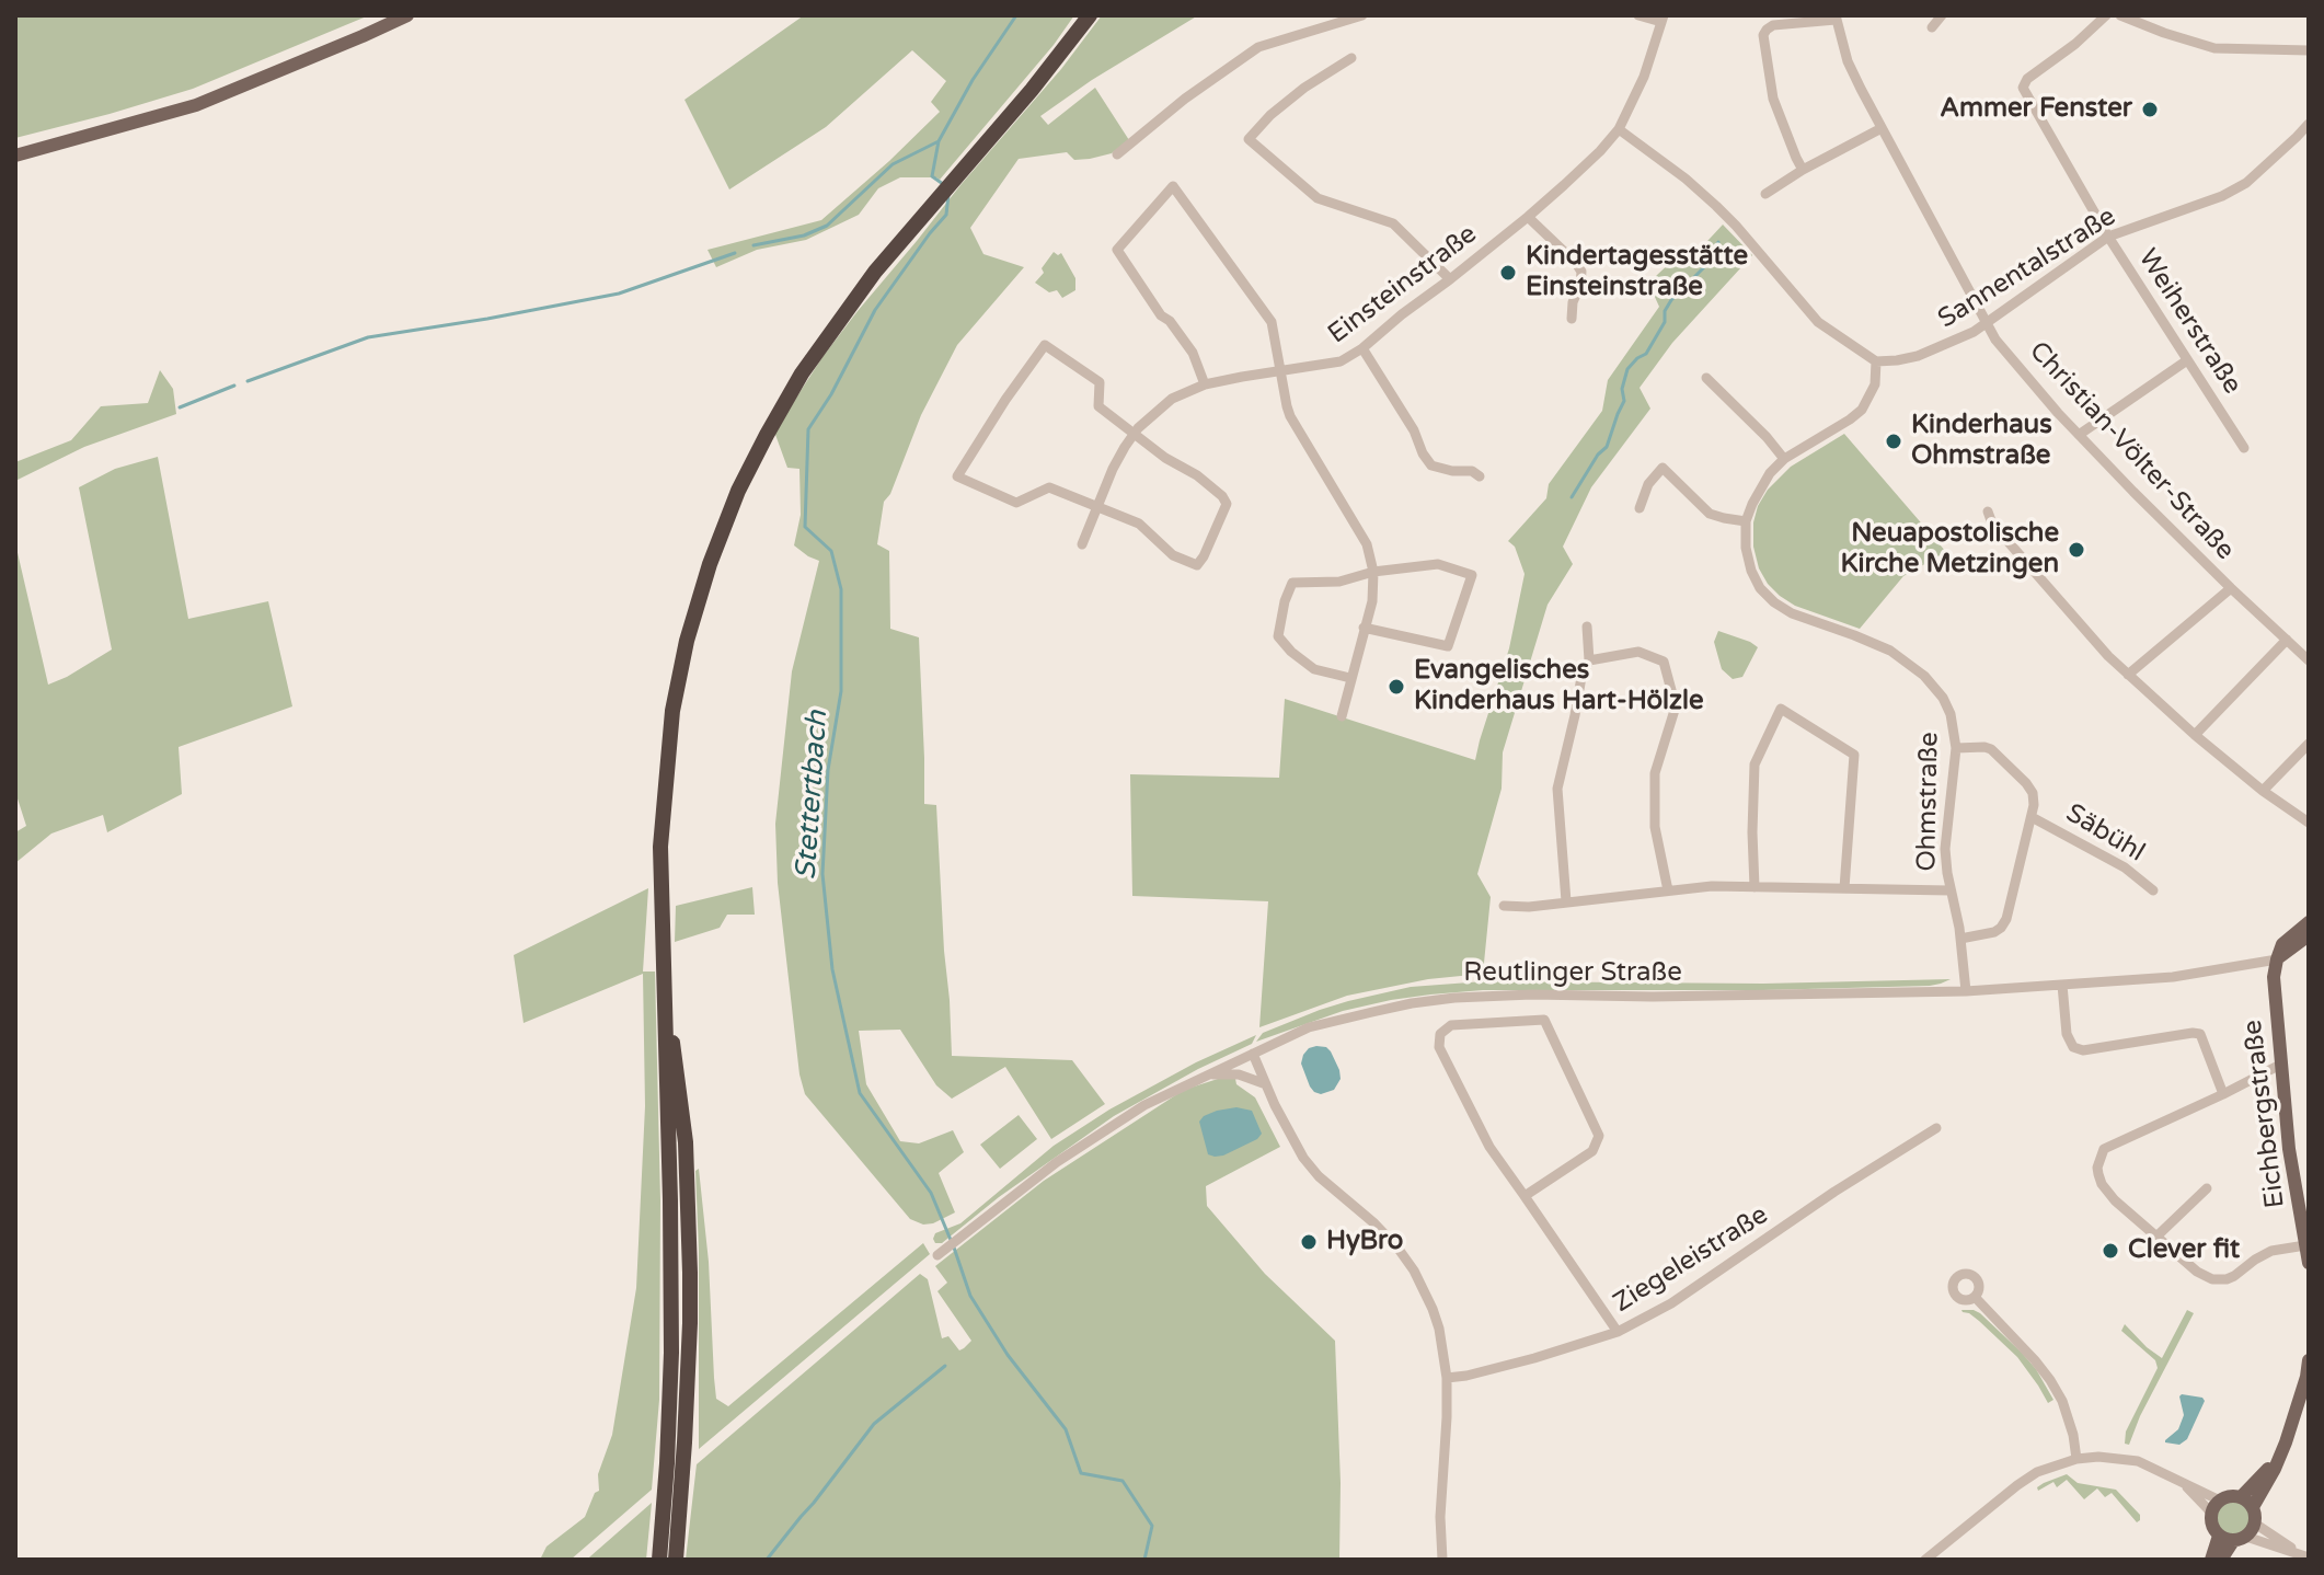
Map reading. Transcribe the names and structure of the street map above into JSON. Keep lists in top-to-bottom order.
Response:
{
  "streets": {
    "main road": ["Reutlinger Straße", "Eichbergstraße"],
    "street": [
      "Sannentalstraße",
      "Einsteinstraße",
      "Weiherstraße",
      "Christian-Völter-Straße",
      "Ohmstraße",
      "Säbühl",
      "Ziegeleistraße"
    ]
  },
  "crossings": [
    ["Sannentalstraße", "Weiherstraße"],
    ["Sannentalstraße", "Christian-Völter-Straße"],
    ["Ohmstraße", "Säbühl"],
    ["Ohmstraße", "Reutlinger Straße"],
    ["Reutlinger Straße", "Eichbergstraße"]
  ],
  "water": ["Stettertbach"],
  "places": [
    "Ammer Fenster",
    "Kindertagesstätte Einsteinstraße",
    "Kinderhaus Ohmstraße",
    "Neuapostolische Kirche Metzingen",
    "Evangelisches Kinderhaus Hart-Hölzle",
    "HyBro",
    "Clever fit"
  ]
}
